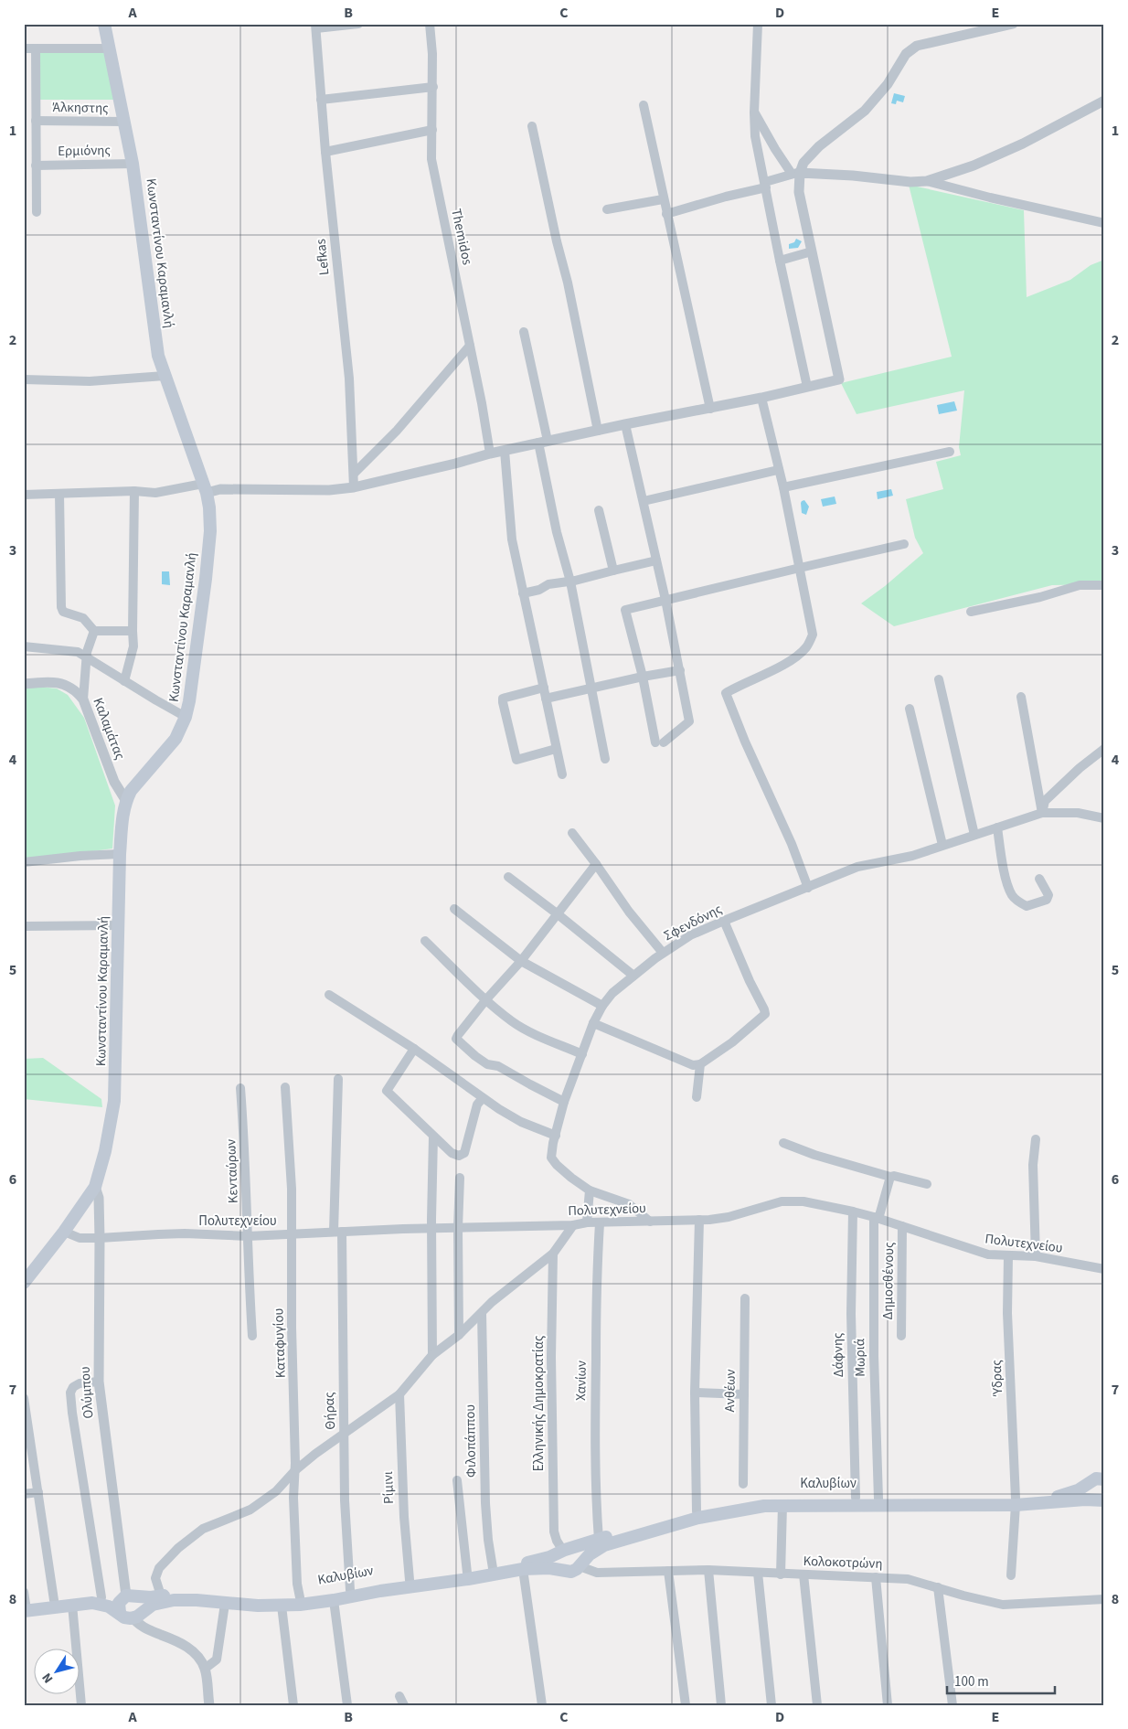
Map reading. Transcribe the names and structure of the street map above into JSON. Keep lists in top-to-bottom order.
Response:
{
  "streets": {
    "main road": ["Κωνσταντίνου Καραμανλή", "Καλυβίων"],
    "street": [
      "Άλκηστης",
      "Ερμιόνης",
      "Themidos",
      "Lefkas",
      "Καλαμάτας",
      "Σφενδόνης",
      "Κενταύρων",
      "Πολυτεχνείου",
      "Δημοσθένους",
      "Καταφυγίου",
      "Δάφνης",
      "Μωριά",
      "Ύδρας",
      "Χανίων",
      "Ανθέων",
      "Ολύμπου",
      "Ελληνικής Δημοκρατίας",
      "Θήρας",
      "Φιλοπάππου",
      "Ρίμινι",
      "Κολοκοτρώνη"
    ]
  },
  "crossings": [
    ["Άλκηστης", "Κωνσταντίνου Καραμανλή"],
    ["Ερμιόνης", "Κωνσταντίνου Καραμανλή"],
    ["Κωνσταντίνου Καραμανλή", "Καλαμάτας"],
    ["Κωνσταντίνου Καραμανλή", "Πολυτεχνείου"],
    ["Κωνσταντίνου Καραμανλή", "Ολύμπου"],
    ["Κενταύρων", "Πολυτεχνείου"],
    ["Πολυτεχνείου", "Δημοσθένους"],
    ["Πολυτεχνείου", "Καταφυγίου"],
    ["Πολυτεχνείου", "Δάφνης"],
    ["Πολυτεχνείου", "Μωριά"],
    ["Πολυτεχνείου", "Ύδρας"],
    ["Πολυτεχνείου", "Χανίων"],
    ["Πολυτεχνείου", "Ολύμπου"],
    ["Πολυτεχνείου", "Θήρας"],
    ["Καταφυγίου", "Καλυβίων"],
    ["Δάφνης", "Καλυβίων"],
    ["Μωριά", "Καλυβίων"],
    ["Ύδρας", "Καλυβίων"],
    ["Χανίων", "Καλυβίων"],
    ["Ολύμπου", "Καλυβίων"],
    ["Ελληνικής Δημοκρατίας", "Καλυβίων"],
    ["Ελληνικής Δημοκρατίας", "Κολοκοτρώνη"],
    ["Θήρας", "Καλυβίων"],
    ["Φιλοπάππου", "Καλυβίων"],
    ["Καλυβίων", "Ρίμινι"],
    ["Καλυβίων", "Κολοκοτρώνη"]
  ],
  "scale_bar": "100 m",
  "north": "bottom left",
  "grid": {
    "columns": [
      "A",
      "B",
      "C",
      "D",
      "E"
    ],
    "rows": [
      "1",
      "2",
      "3",
      "4",
      "5",
      "6",
      "7",
      "8"
    ]
  }
}
